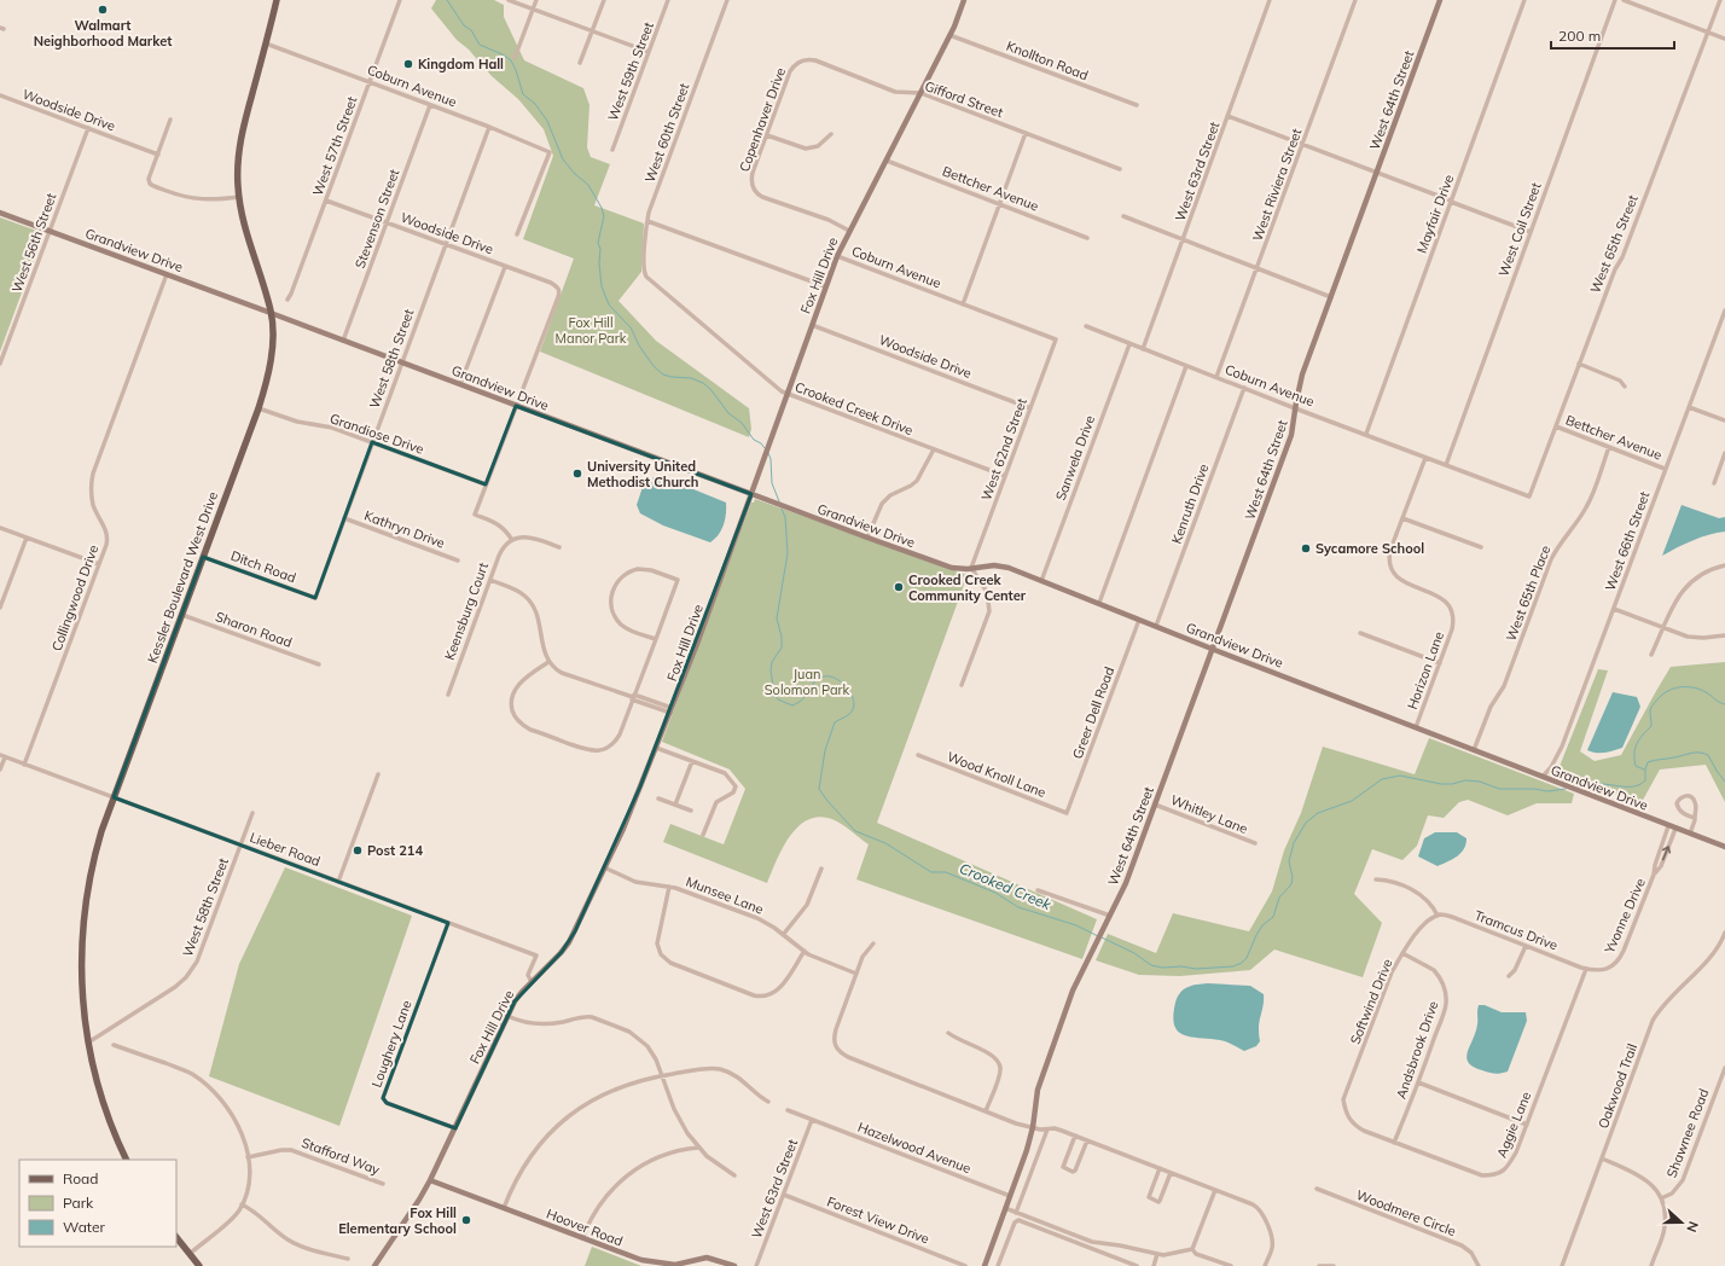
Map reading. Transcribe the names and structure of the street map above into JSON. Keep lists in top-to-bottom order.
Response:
{
  "streets": {
    "main road": ["Kessler Boulevard West Drive"],
    "street": [
      "Knollton Road",
      "West 59th Street",
      "Coburn Avenue",
      "Gifford Street",
      "West 64th Street",
      "Woodside Drive",
      "Copenhaver Drive",
      "West 60th Street",
      "West 57th Street",
      "West 63rd Street",
      "West Riviera Street",
      "Bettcher Avenue",
      "Mayfair Drive",
      "Stevenson Street",
      "West Coil Street",
      "West 56th Street",
      "West 65th Street",
      "Grandview Drive",
      "Fox Hill Drive",
      "West 58th Street",
      "Crooked Creek Drive",
      "Grandiose Drive",
      "West 62nd Street",
      "Sanwela Drive",
      "Kenruth Drive",
      "Kathryn Drive",
      "West 66th Street",
      "Ditch Road",
      "West 65th Place",
      "Collingwood Drive",
      "Keensburg Court",
      "Sharon Road",
      "Horizon Lane",
      "Greer Dell Road",
      "Wood Knoll Lane",
      "Whitley Lane",
      "Lieber Road",
      "Munsee Lane",
      "Yvonne Drive",
      "Tramcus Drive",
      "Softwind Drive",
      "Loughery Lane",
      "Andsbrook Drive",
      "Oakwood Trail",
      "Aggie Lane",
      "Shawnee Road",
      "Hazelwood Avenue",
      "Stafford Way",
      "Woodmere Circle",
      "Forest View Drive",
      "Hoover Road"
    ]
  },
  "crossings": [
    ["Knollton Road", "Fox Hill Drive"],
    ["Coburn Avenue", "West 64th Street"],
    ["Coburn Avenue", "Copenhaver Drive"],
    ["Coburn Avenue", "West 57th Street"],
    ["Coburn Avenue", "West 63rd Street"],
    ["Coburn Avenue", "West Riviera Street"],
    ["Coburn Avenue", "Mayfair Drive"],
    ["Coburn Avenue", "Stevenson Street"],
    ["Coburn Avenue", "West Coil Street"],
    ["Coburn Avenue", "West 65th Street"],
    ["Coburn Avenue", "Fox Hill Drive"],
    ["Coburn Avenue", "West 58th Street"],
    ["Coburn Avenue", "West 62nd Street"],
    ["Coburn Avenue", "Sanwela Drive"],
    ["Coburn Avenue", "Kenruth Drive"],
    ["Coburn Avenue", "Kessler Boulevard West Drive"],
    ["Coburn Avenue", "Horizon Lane"],
    ["Gifford Street", "Copenhaver Drive"],
    ["Gifford Street", "Fox Hill Drive"],
    ["West 64th Street", "Grandview Drive"],
    ["West 64th Street", "Whitley Lane"],
    ["West 64th Street", "Hazelwood Avenue"],
    ["Woodside Drive", "West 57th Street"],
    ["Woodside Drive", "Stevenson Street"],
    ["Woodside Drive", "West 56th Street"],
    ["Woodside Drive", "Grandview Drive"],
    ["Woodside Drive", "Fox Hill Drive"],
    ["Woodside Drive", "West 58th Street"],
    ["Woodside Drive", "West 62nd Street"],
    ["West 60th Street", "Crooked Creek Drive"],
    ["West 63rd Street", "Hazelwood Avenue"],
    ["West 63rd Street", "Forest View Drive"],
    ["Bettcher Avenue", "West 65th Street"],
    ["Bettcher Avenue", "Fox Hill Drive"],
    ["Bettcher Avenue", "West 66th Street"],
    ["Bettcher Avenue", "West 65th Place"],
    ["Stevenson Street", "Grandview Drive"],
    ["West 56th Street", "Grandview Drive"],
    ["Grandview Drive", "Fox Hill Drive"],
    ["Grandview Drive", "West 58th Street"],
    ["Grandview Drive", "West 62nd Street"],
    ["Grandview Drive", "Sanwela Drive"],
    ["Grandview Drive", "Kenruth Drive"],
    ["Grandview Drive", "West 66th Street"],
    ["Grandview Drive", "Kessler Boulevard West Drive"],
    ["Grandview Drive", "West 65th Place"],
    ["Grandview Drive", "Collingwood Drive"],
    ["Grandview Drive", "Horizon Lane"],
    ["Grandview Drive", "Greer Dell Road"],
    ["Grandview Drive", "Yvonne Drive"],
    ["Fox Hill Drive", "Crooked Creek Drive"],
    ["Fox Hill Drive", "Lieber Road"],
    ["Fox Hill Drive", "Munsee Lane"],
    ["Fox Hill Drive", "Loughery Lane"],
    ["Fox Hill Drive", "Hoover Road"],
    ["West 58th Street", "Grandiose Drive"],
    ["West 58th Street", "Kathryn Drive"],
    ["West 58th Street", "Ditch Road"],
    ["West 58th Street", "Kessler Boulevard West Drive"],
    ["West 58th Street", "Lieber Road"],
    ["Crooked Creek Drive", "West 62nd Street"],
    ["Grandiose Drive", "Kessler Boulevard West Drive"],
    ["Ditch Road", "Kessler Boulevard West Drive"],
    ["Kessler Boulevard West Drive", "Sharon Road"],
    ["Kessler Boulevard West Drive", "Lieber Road"],
    ["Collingwood Drive", "Lieber Road"],
    ["Greer Dell Road", "Wood Knoll Lane"],
    ["Lieber Road", "Loughery Lane"],
    ["Yvonne Drive", "Tramcus Drive"],
    ["Yvonne Drive", "Aggie Lane"],
    ["Tramcus Drive", "Softwind Drive"],
    ["Tramcus Drive", "Aggie Lane"],
    ["Softwind Drive", "Andsbrook Drive"],
    ["Softwind Drive", "Aggie Lane"],
    ["Andsbrook Drive", "Aggie Lane"]
  ],
  "water": ["Crooked Creek"],
  "parks": ["Fox Hill Manor Park", "Juan Solomon Park"],
  "places": [
    "Walmart Neighborhood Market",
    "Kingdom Hall",
    "University United Methodist Church",
    "Sycamore School",
    "Crooked Creek Community Center",
    "Post 214",
    "Fox Hill Elementary School"
  ],
  "legend": ["Road", "Park", "Water"],
  "scale_bar": "200 m",
  "north": "right"
}
